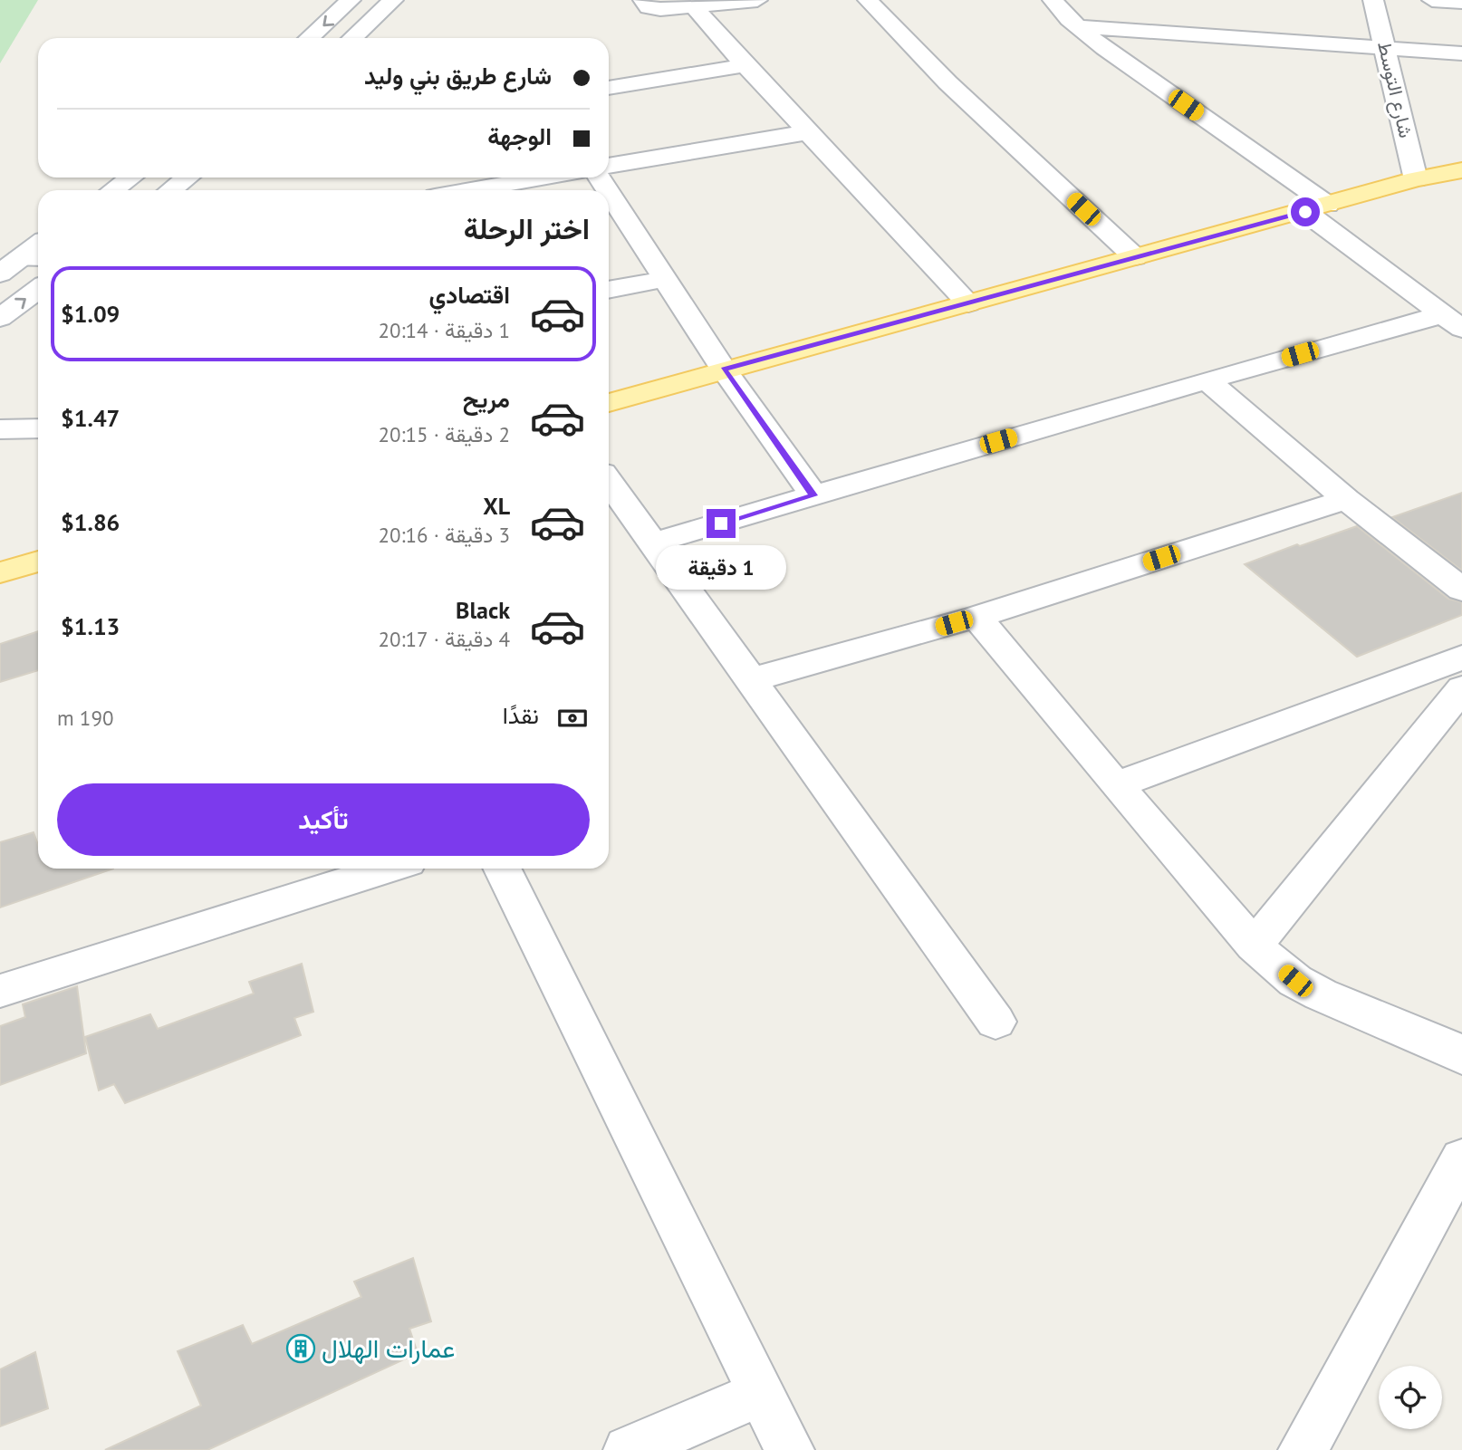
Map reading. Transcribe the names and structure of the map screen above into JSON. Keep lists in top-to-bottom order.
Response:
{
  "streets": {
    "street": ["شارع التوسط"]
  },
  "places": {
    "building": ["عمارات الهلال"]
  },
  "page": {
    "banner": ["شارع طريق بني وليد", "الوجهة"],
    "heading": "اختر الرحلة",
    "list": [
      {
        "name": "اقتصادي",
        "note": "1 دقيقة · 20:14",
        "value": "$1.09"
      },
      {
        "name": "مريح",
        "note": "2 دقيقة · 20:15",
        "value": "$1.47"
      },
      {
        "name": "XL",
        "note": "3 دقيقة · 20:16",
        "value": "$1.86"
      },
      {
        "name": "Black",
        "note": "4 دقيقة · 20:17",
        "value": "$1.13"
      }
    ],
    "bubble": "1 دقيقة",
    "pay": ["نقدًا", "190 m"],
    "buttons": "تأكيد"
  }
}
